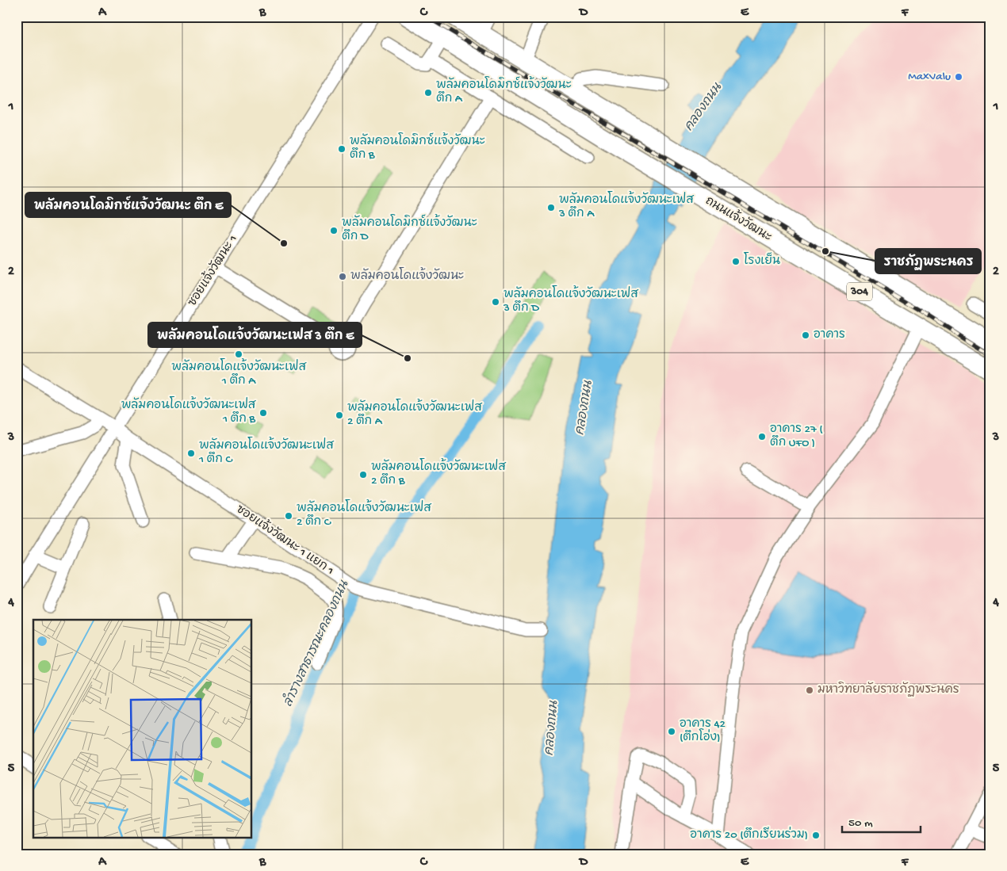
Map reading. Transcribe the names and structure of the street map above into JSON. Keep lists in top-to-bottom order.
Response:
{
  "streets": {
    "main road": ["ถนนแจ้งวัฒนะ", "304"],
    "street": ["ซอยแจ้งวัฒนะ 1", "ซอยแจ้งวัฒนะ 1 แยก 1"]
  },
  "crossings": [
    ["ซอยแจ้งวัฒนะ 1", "ซอยแจ้งวัฒนะ 1 แยก 1"]
  ],
  "water": ["คลองถนน", "ลำรางสาธารณะคลองถนน"],
  "places": [
    "MaxValu",
    "พลัมคอนโดมิกซ์แจ้งวัฒนะ ตึก A",
    "พลัมคอนโดมิกซ์แจ้งวัฒนะ ตึก B",
    "พลัมคอนโดแจ้งวัฒนะเฟส 3 ตึก A",
    "พลัมคอนโดมิกซ์แจ้งวัฒนะ ตึก D",
    "พลัมคอนโดมิกซ์แจ้งวัฒนะ ตึก E",
    "ราชภัฏพระนคร",
    "โรงเย็น",
    "พลัมคอนโดแจ้งวัฒนะ",
    "พลัมคอนโดแจ้งวัฒนะเฟส 3 ตึก D",
    "อาคาร",
    "พลัมคอนโดแจ้งวัฒนะเฟส 1 ตึก A",
    "พลัมคอนโดแจ้งวัฒนะเฟส 3 ตึก E",
    "พลัมคอนโดแจ้งวัฒนะเฟส 1 ตึก B",
    "พลัมคอนโดแจ้งวัฒนะเฟส 2 ตึก A",
    "อาคาร 27 ( ตึก UFO )",
    "พลัมคอนโดแจ้งวัฒนะเฟส 1 ตึก C",
    "พลัมคอนโดแจ้งวัฒนะเฟส 2 ตึก B",
    "พลัมคอนโดแจ้งวัฒนะเฟส 2 ตึก C",
    "มหาวิทยาลัยราชภัฏพระนคร",
    "อาคาร 42 (ตึกโอ่ง)",
    "อาคาร 20 (ตึกเรียนร่วม)"
  ],
  "scale_bar": "50 m",
  "grid": {
    "columns": [
      "A",
      "B",
      "C",
      "D",
      "E",
      "F"
    ],
    "rows": [
      "1",
      "2",
      "3",
      "4",
      "5"
    ]
  }
}
